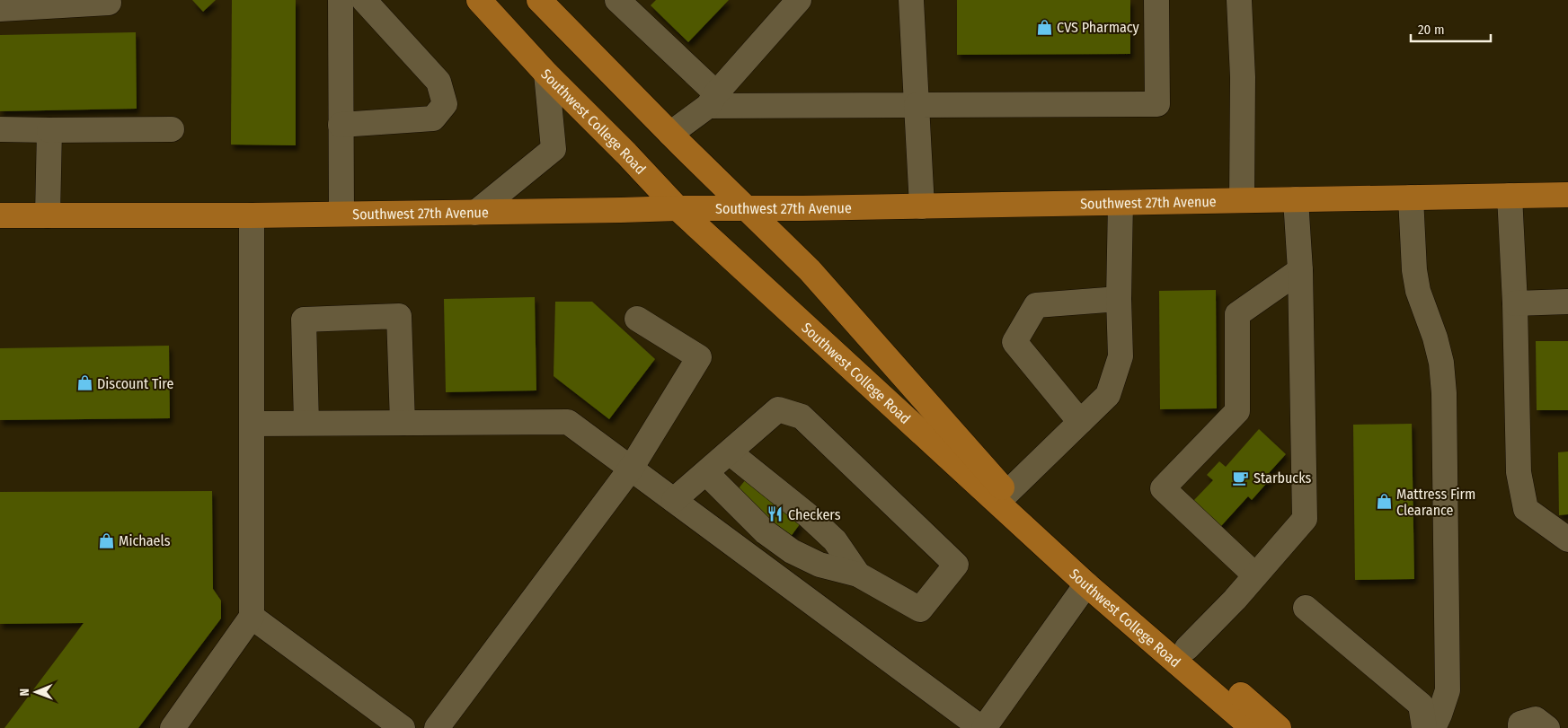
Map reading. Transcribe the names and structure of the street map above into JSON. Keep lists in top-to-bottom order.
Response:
{
  "streets": {
    "main road": ["Southwest College Road", "Southwest 27th Avenue"]
  },
  "crossings": [
    ["Southwest College Road", "Southwest 27th Avenue"]
  ],
  "places": {
    "shop": [
      "CVS Pharmacy",
      "Discount Tire",
      "Mattress Firm Clearance",
      "Michaels"
    ],
    "cafe": ["Starbucks"],
    "restaurant": ["Checkers"]
  },
  "scale_bar": "20 m",
  "north": "left"
}
